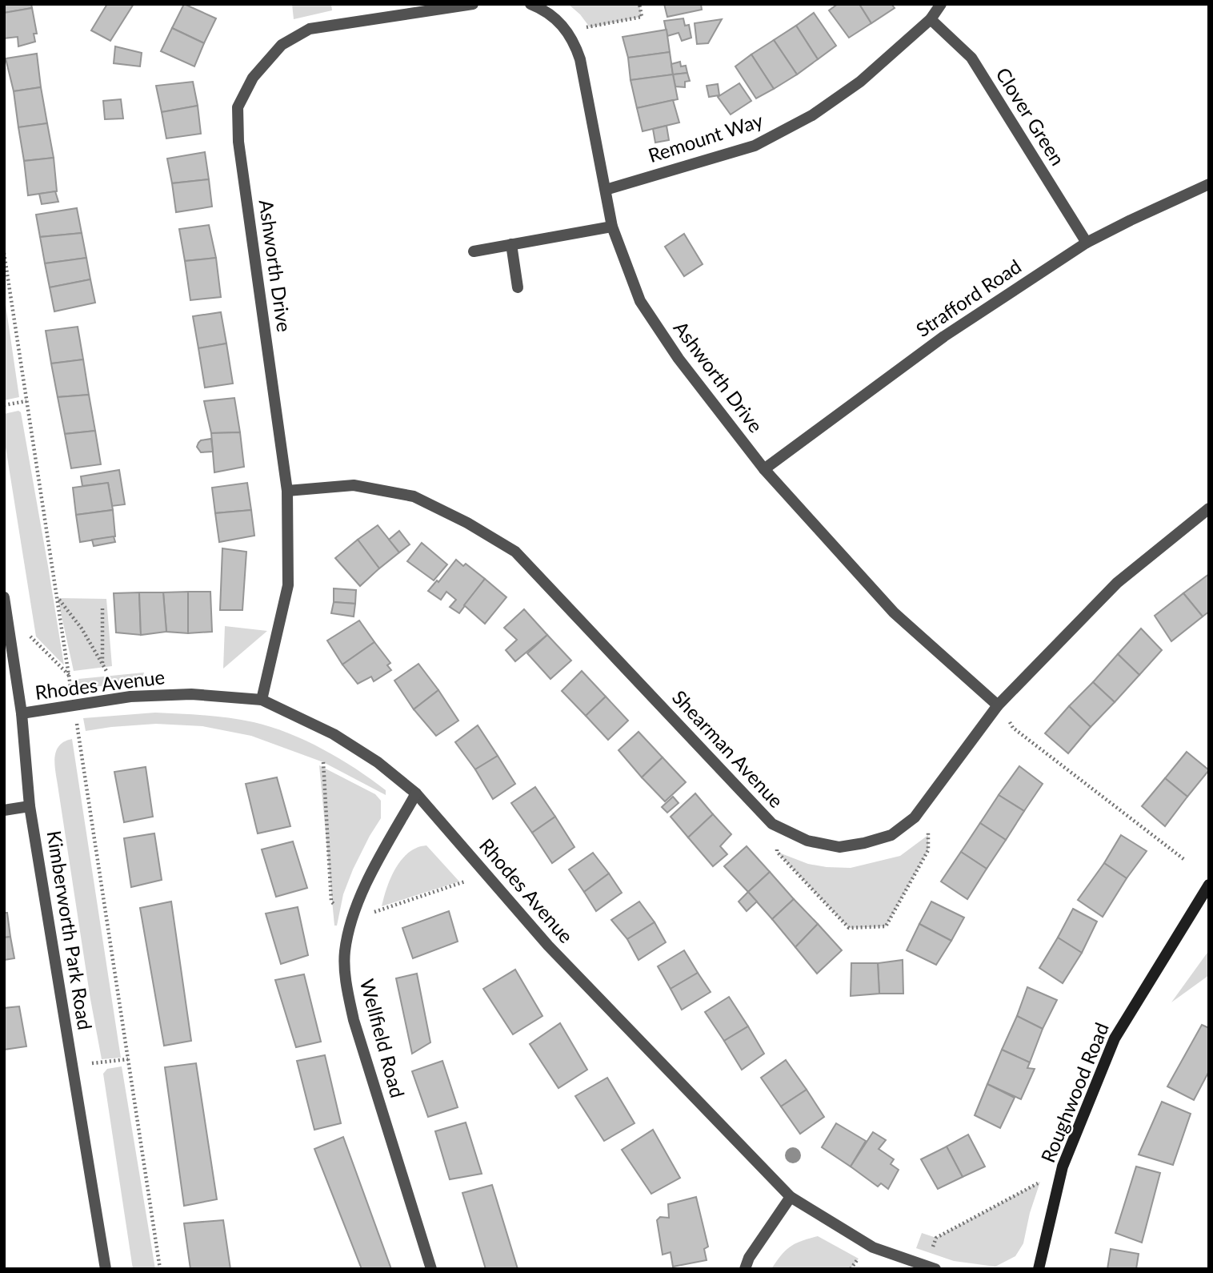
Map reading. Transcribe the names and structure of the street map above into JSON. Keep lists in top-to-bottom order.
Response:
{
  "streets": {
    "street": [
      "Clover Green",
      "Remount Way",
      "Ashworth Drive",
      "Strafford Road",
      "Rhodes Avenue",
      "Shearman Avenue",
      "Kimberworth Park Road",
      "Wellfield Road",
      "Roughwood Road"
    ]
  },
  "crossings": [
    ["Clover Green", "Remount Way"],
    ["Clover Green", "Strafford Road"],
    ["Remount Way", "Ashworth Drive"],
    ["Ashworth Drive", "Strafford Road"],
    ["Ashworth Drive", "Rhodes Avenue"],
    ["Ashworth Drive", "Shearman Avenue"],
    ["Rhodes Avenue", "Kimberworth Park Road"],
    ["Rhodes Avenue", "Wellfield Road"]
  ]
}
